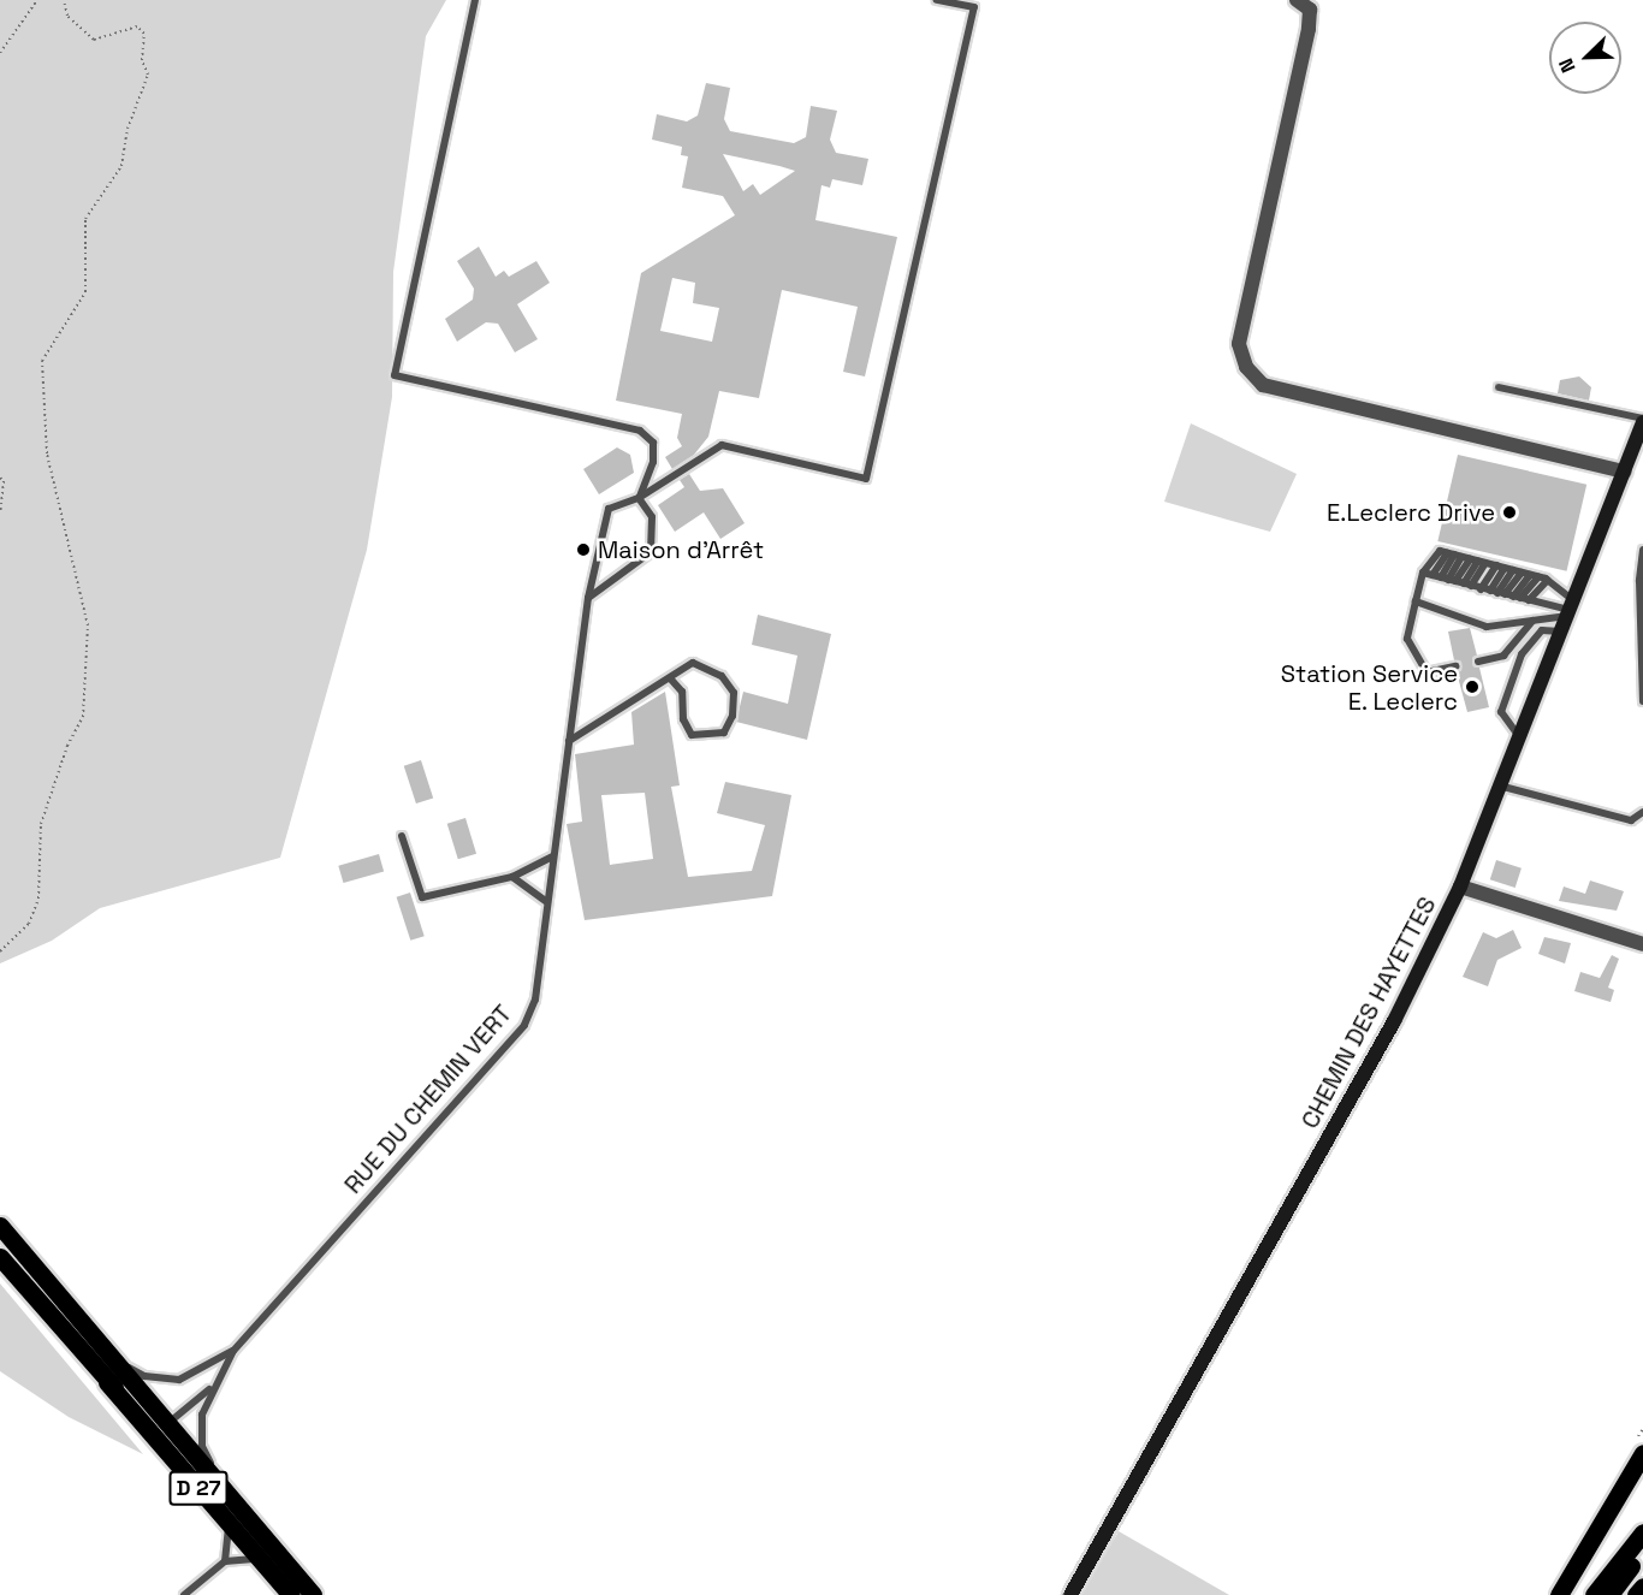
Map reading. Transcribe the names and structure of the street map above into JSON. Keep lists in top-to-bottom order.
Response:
{
  "streets": {
    "main road": ["D 27"],
    "street": ["CHEMIN DES HAYETTES"],
    "lane": ["RUE DU CHEMIN VERT"]
  },
  "places": ["E.Leclerc Drive", "Maison d'Arrêt", "Station Service E. Leclerc"],
  "north": "bottom left"
}
